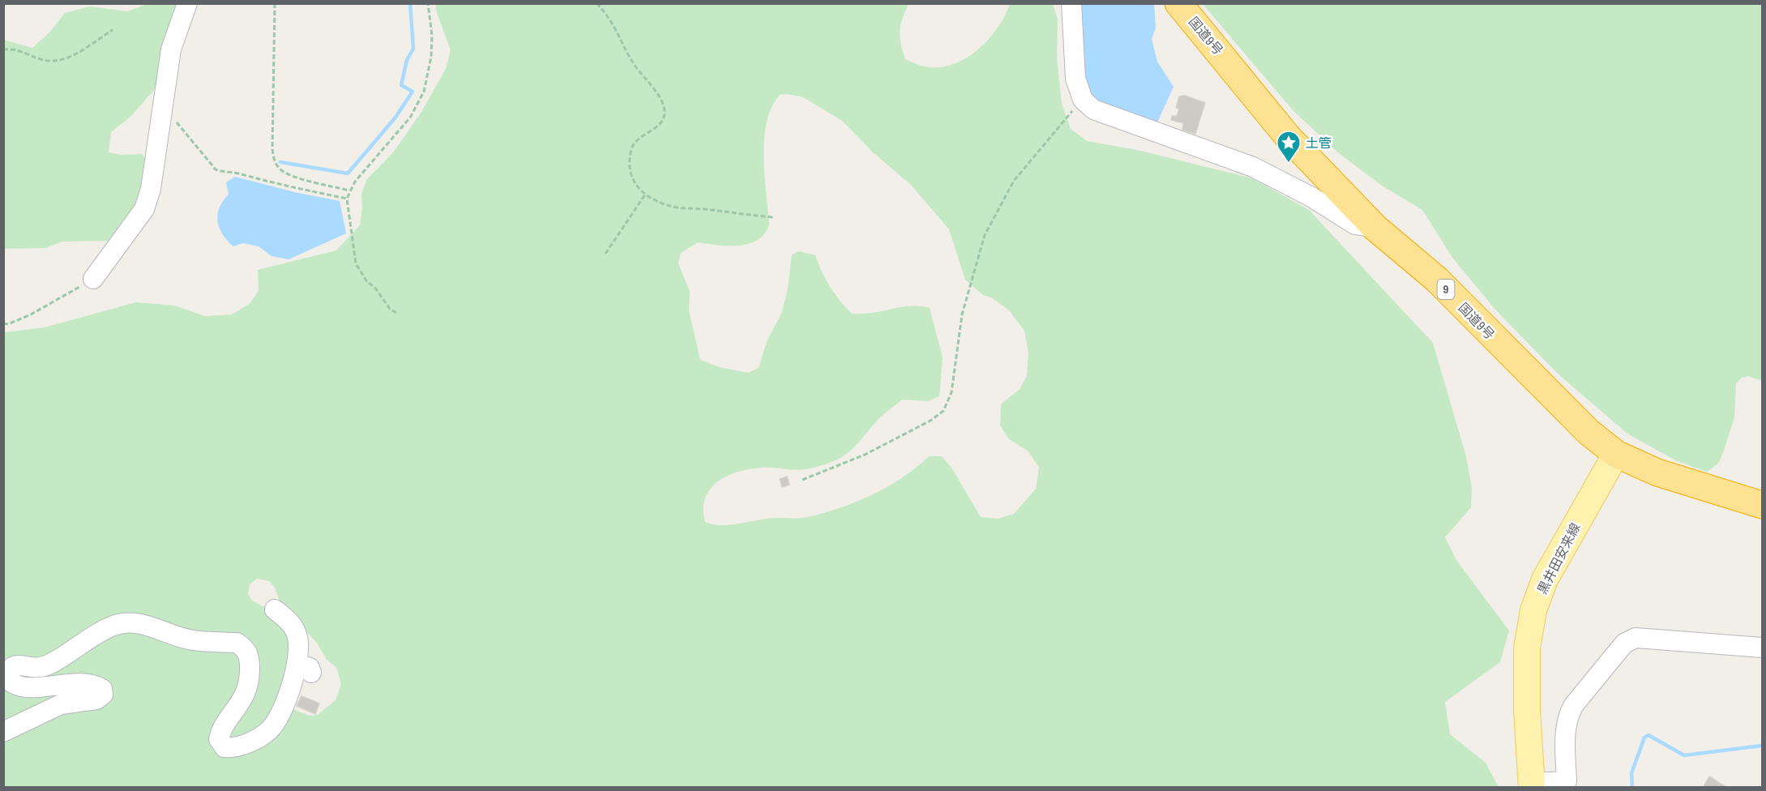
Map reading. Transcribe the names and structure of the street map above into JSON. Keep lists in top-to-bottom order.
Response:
{
  "streets": {
    "highway": ["国道9号", "9"],
    "main road": ["黒井田安来線"]
  },
  "crossings": [
    ["国道9号", "黒井田安来線"]
  ],
  "places": {
    "place": ["土管"]
  }
}
